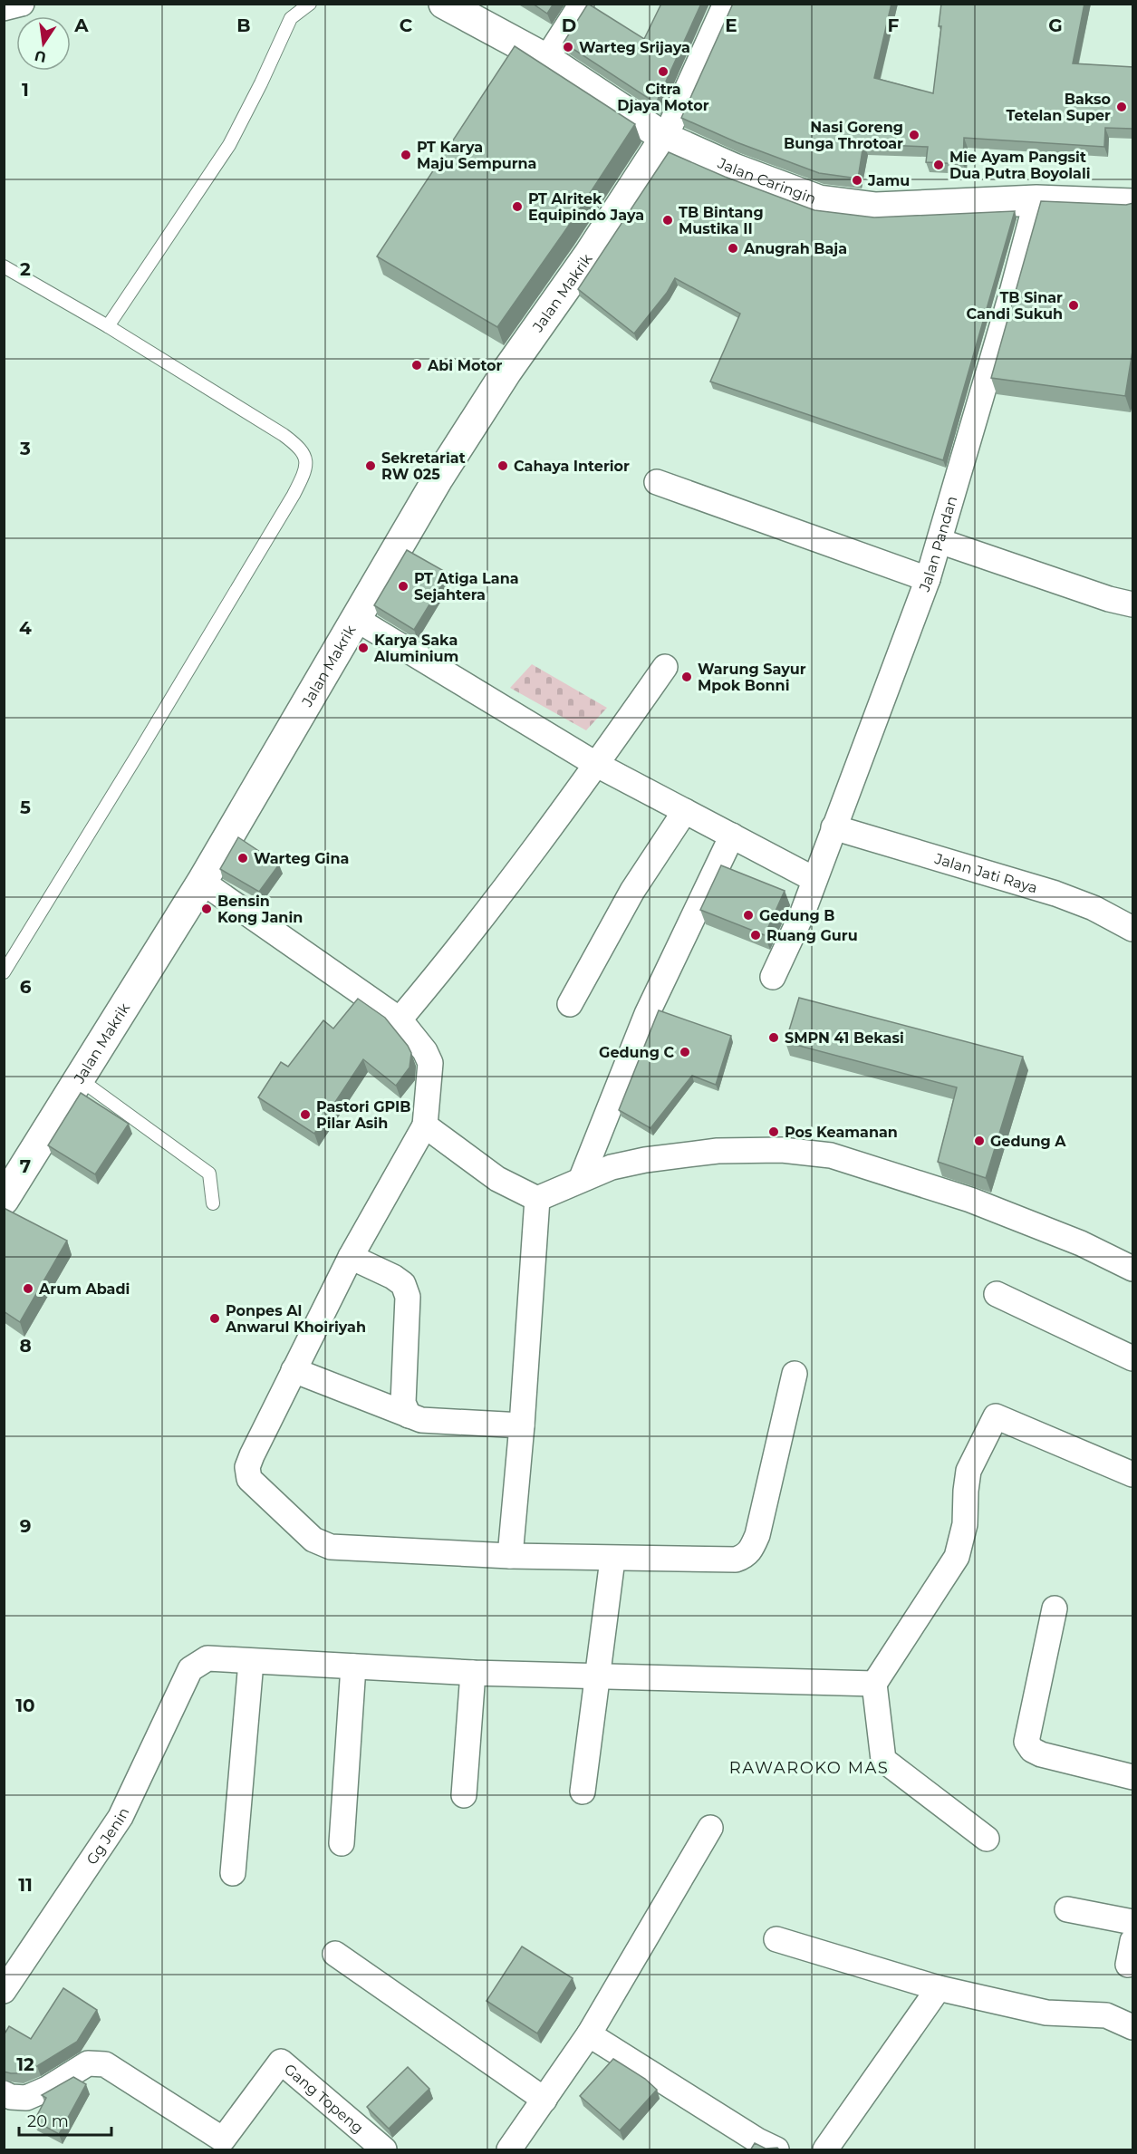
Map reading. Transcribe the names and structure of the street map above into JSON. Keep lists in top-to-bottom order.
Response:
{
  "streets": {
    "street": [
      "Jalan Caringin",
      "Jalan Makrik",
      "Jalan Pandan",
      "Jalan Jati Raya",
      "Gg Jenin",
      "Gang Topeng"
    ]
  },
  "crossings": [
    ["Jalan Caringin", "Jalan Makrik"],
    ["Jalan Caringin", "Jalan Pandan"],
    ["Jalan Pandan", "Jalan Jati Raya"]
  ],
  "districts": ["RAWAROKO MAS"],
  "places": [
    "Warteg Srijaya",
    "Citra Djaya Motor",
    "Bakso Tetelan Super",
    "Nasi Goreng Bunga Throtoar",
    "PT Karya Maju Sempurna",
    "Mie Ayam Pangsit Dua Putra Boyolali",
    "Jamu",
    "PT Alritek Equipindo Jaya",
    "TB Bintang Mustika II",
    "Anugrah Baja",
    "TB Sinar Candi Sukuh",
    "Abi Motor",
    "Sekretariat RW 025",
    "Cahaya Interior",
    "PT Atiga Lana Sejahtera",
    "Karya Saka Aluminium",
    "Warung Sayur Mpok Bonni",
    "Warteg Gina",
    "Bensin Kong Janin",
    "Gedung B",
    "Ruang Guru",
    "SMPN 41 Bekasi",
    "Gedung C",
    "Pastori GPIB Pilar Asih",
    "Pos Keamanan",
    "Gedung A",
    "Arum Abadi",
    "Ponpes Al Anwarul Khoiriyah"
  ],
  "scale_bar": "20 m",
  "north": "bottom",
  "grid": {
    "columns": [
      "A",
      "B",
      "C",
      "D",
      "E",
      "F",
      "G"
    ],
    "rows": [
      "1",
      "2",
      "3",
      "4",
      "5",
      "6",
      "7",
      "8",
      "9",
      "10",
      "11",
      "12"
    ]
  }
}
